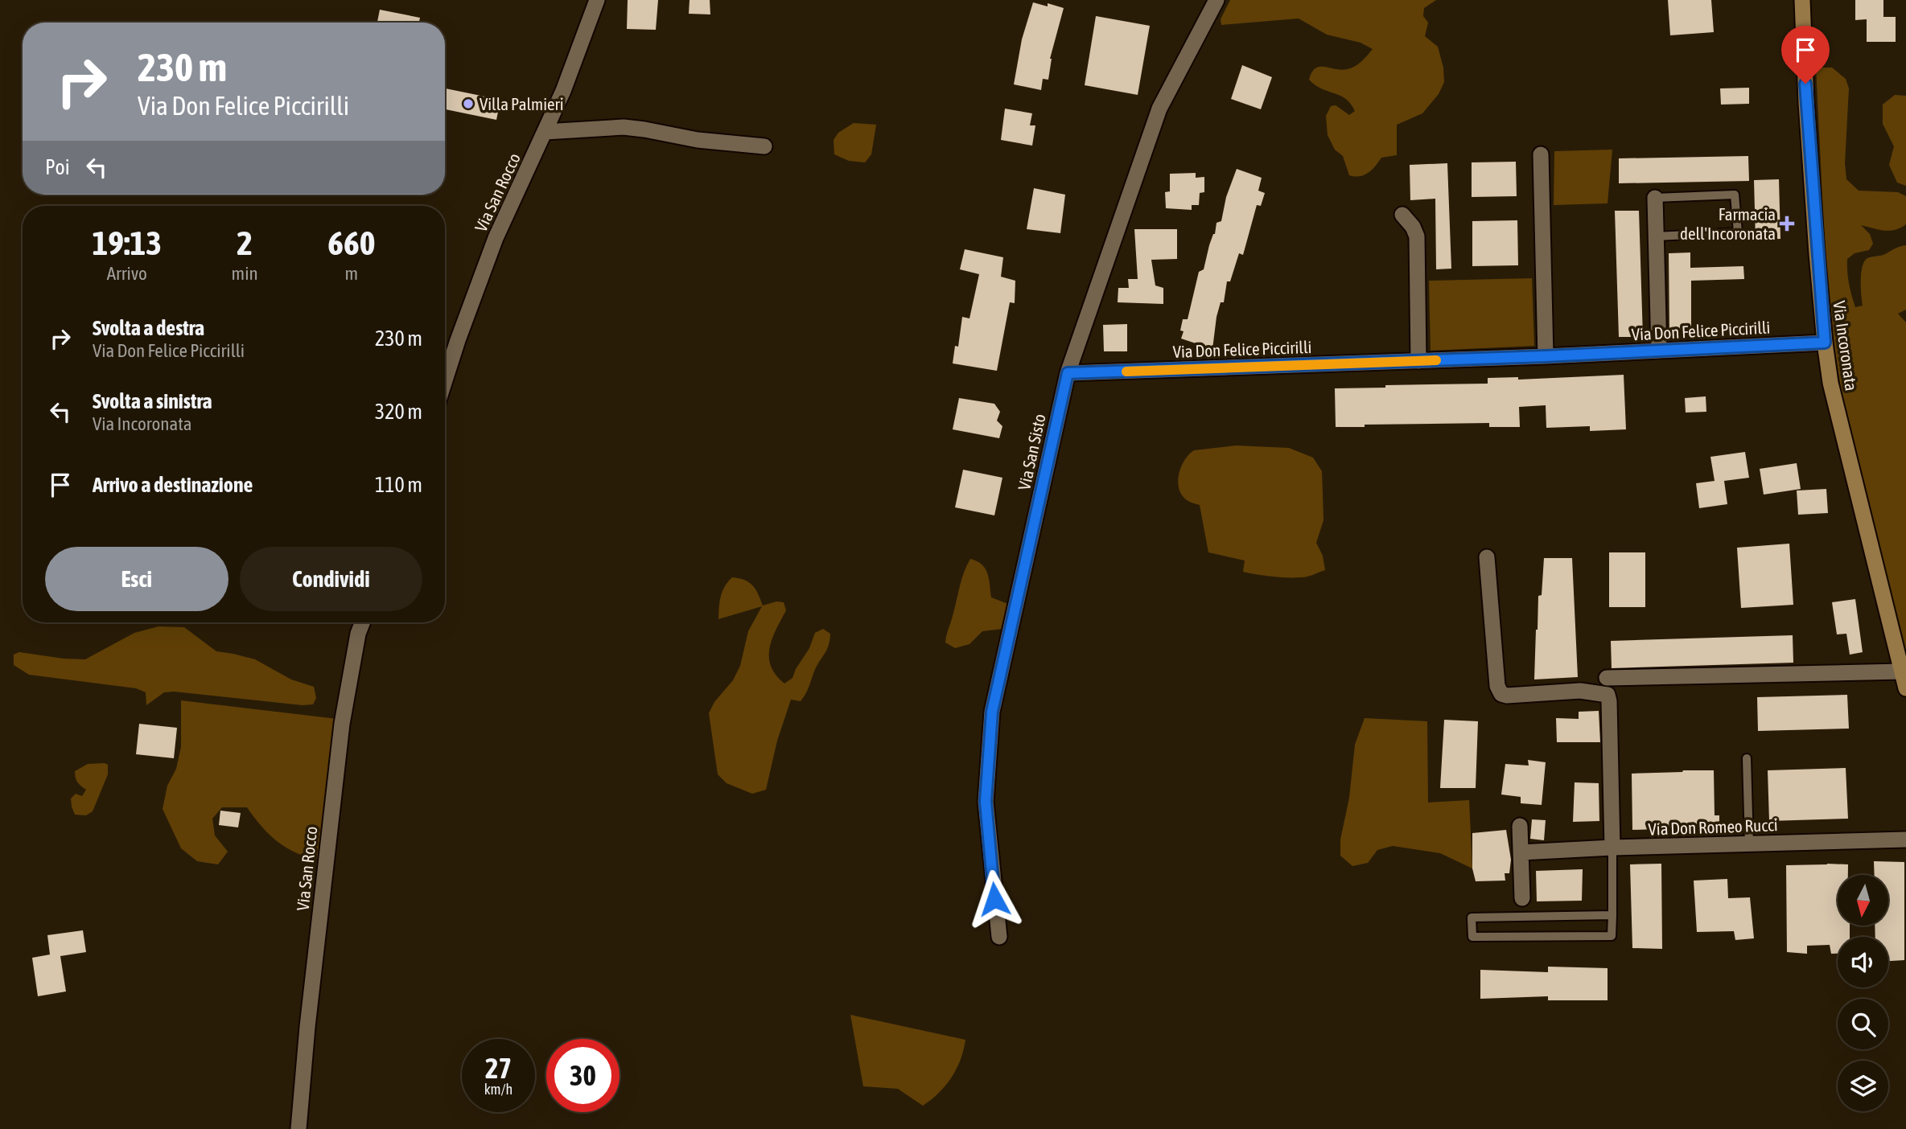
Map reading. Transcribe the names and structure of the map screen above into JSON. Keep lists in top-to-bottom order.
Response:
{
  "streets": {
    "main road": ["Via Incoronata"],
    "street": [
      "Via San Rocco",
      "Via Don Felice Piccirilli",
      "Via San Sisto",
      "Via Don Romeo Rucci"
    ]
  },
  "crossings": [
    ["Via Don Felice Piccirilli", "Via Incoronata"],
    ["Via Don Felice Piccirilli", "Via San Sisto"]
  ],
  "places": {
    "other": ["Villa Palmieri"],
    "health": ["Farmacia dell'Incoronata"]
  },
  "north": "bottom",
  "page": {
    "turn": ["230 m", "Via Don Felice Piccirilli"],
    "then": "Poi",
    "eta": [
      "19:13",
      "Arrivo",
      "2",
      "min",
      "660",
      "m"
    ],
    "list": [
      {
        "name": "Svolta a destra",
        "note": "Via Don Felice Piccirilli",
        "value": "230 m"
      },
      {
        "name": "Svolta a sinistra",
        "note": "Via Incoronata",
        "value": "320 m"
      },
      {
        "name": "Arrivo a destinazione",
        "value": "110 m"
      }
    ],
    "buttons": ["Esci", "Condividi"],
    "speed": "27 km/h",
    "limit": "30"
  }
}
